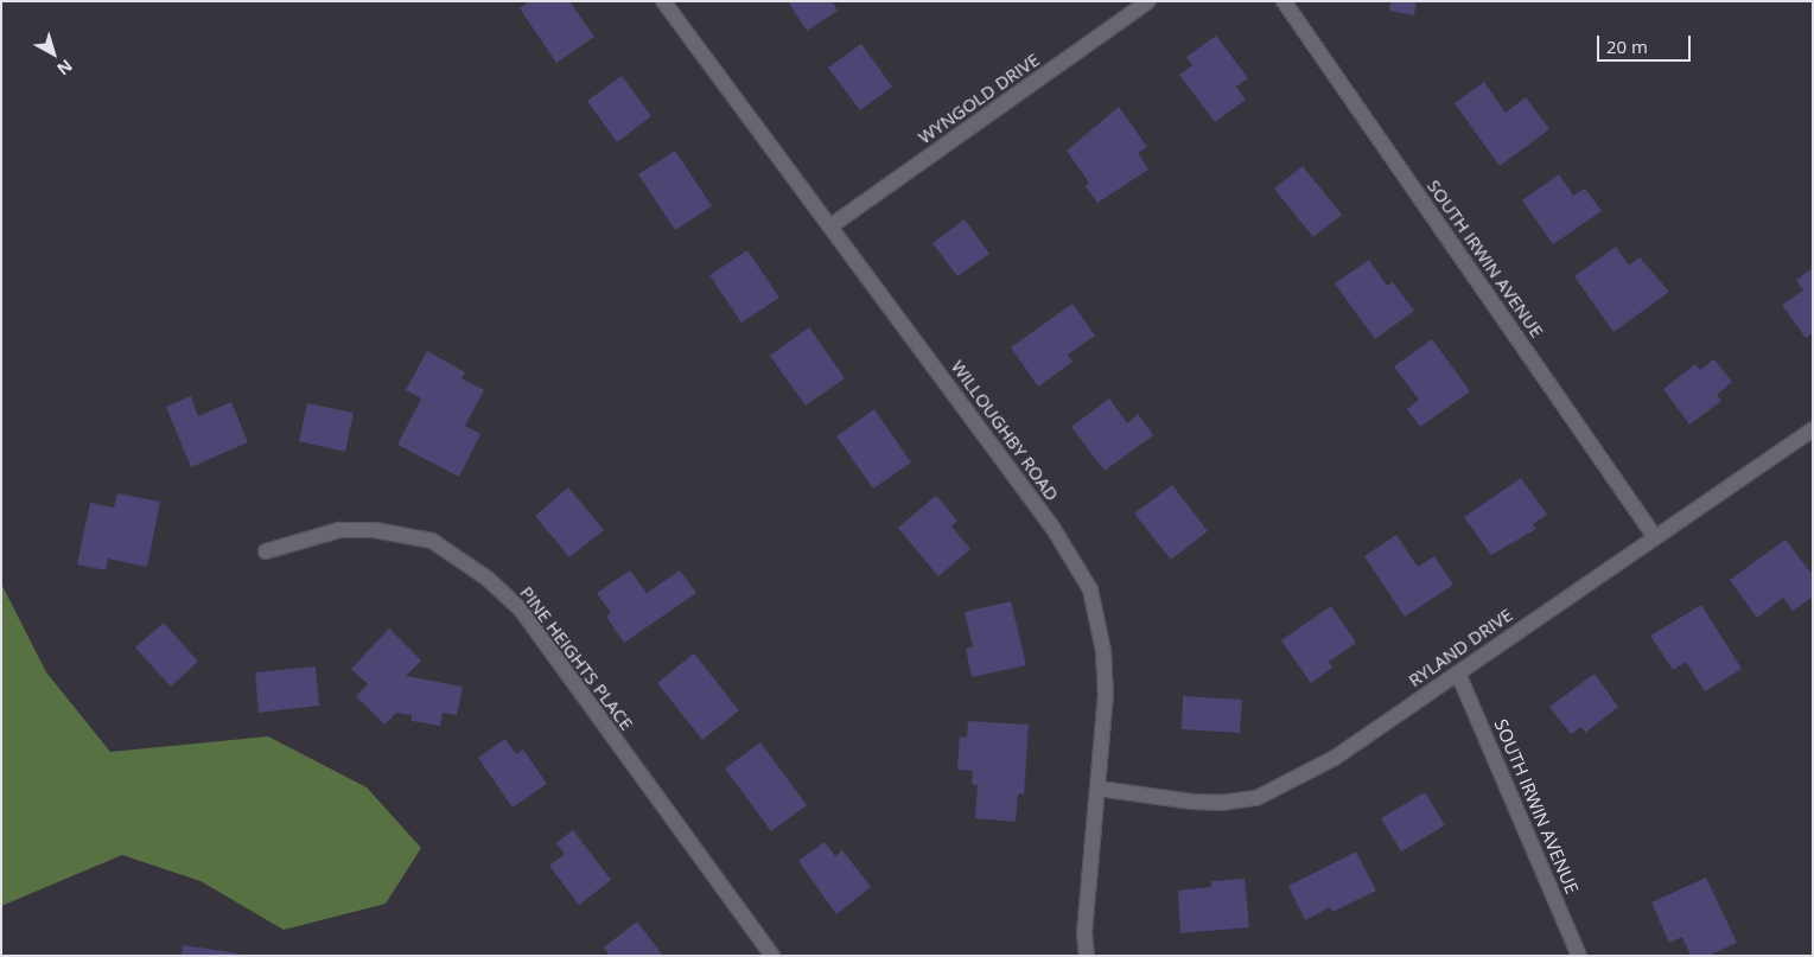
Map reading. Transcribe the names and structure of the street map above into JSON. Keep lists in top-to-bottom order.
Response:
{
  "streets": {
    "street": [
      "WYNGOLD DRIVE",
      "SOUTH IRWIN AVENUE",
      "WILLOUGHBY ROAD",
      "RYLAND DRIVE",
      "PINE HEIGHTS PLACE"
    ]
  },
  "crossings": [
    ["WYNGOLD DRIVE", "WILLOUGHBY ROAD"],
    ["SOUTH IRWIN AVENUE", "RYLAND DRIVE"],
    ["WILLOUGHBY ROAD", "RYLAND DRIVE"]
  ],
  "scale_bar": "20 m",
  "north": "bottom right"
}
